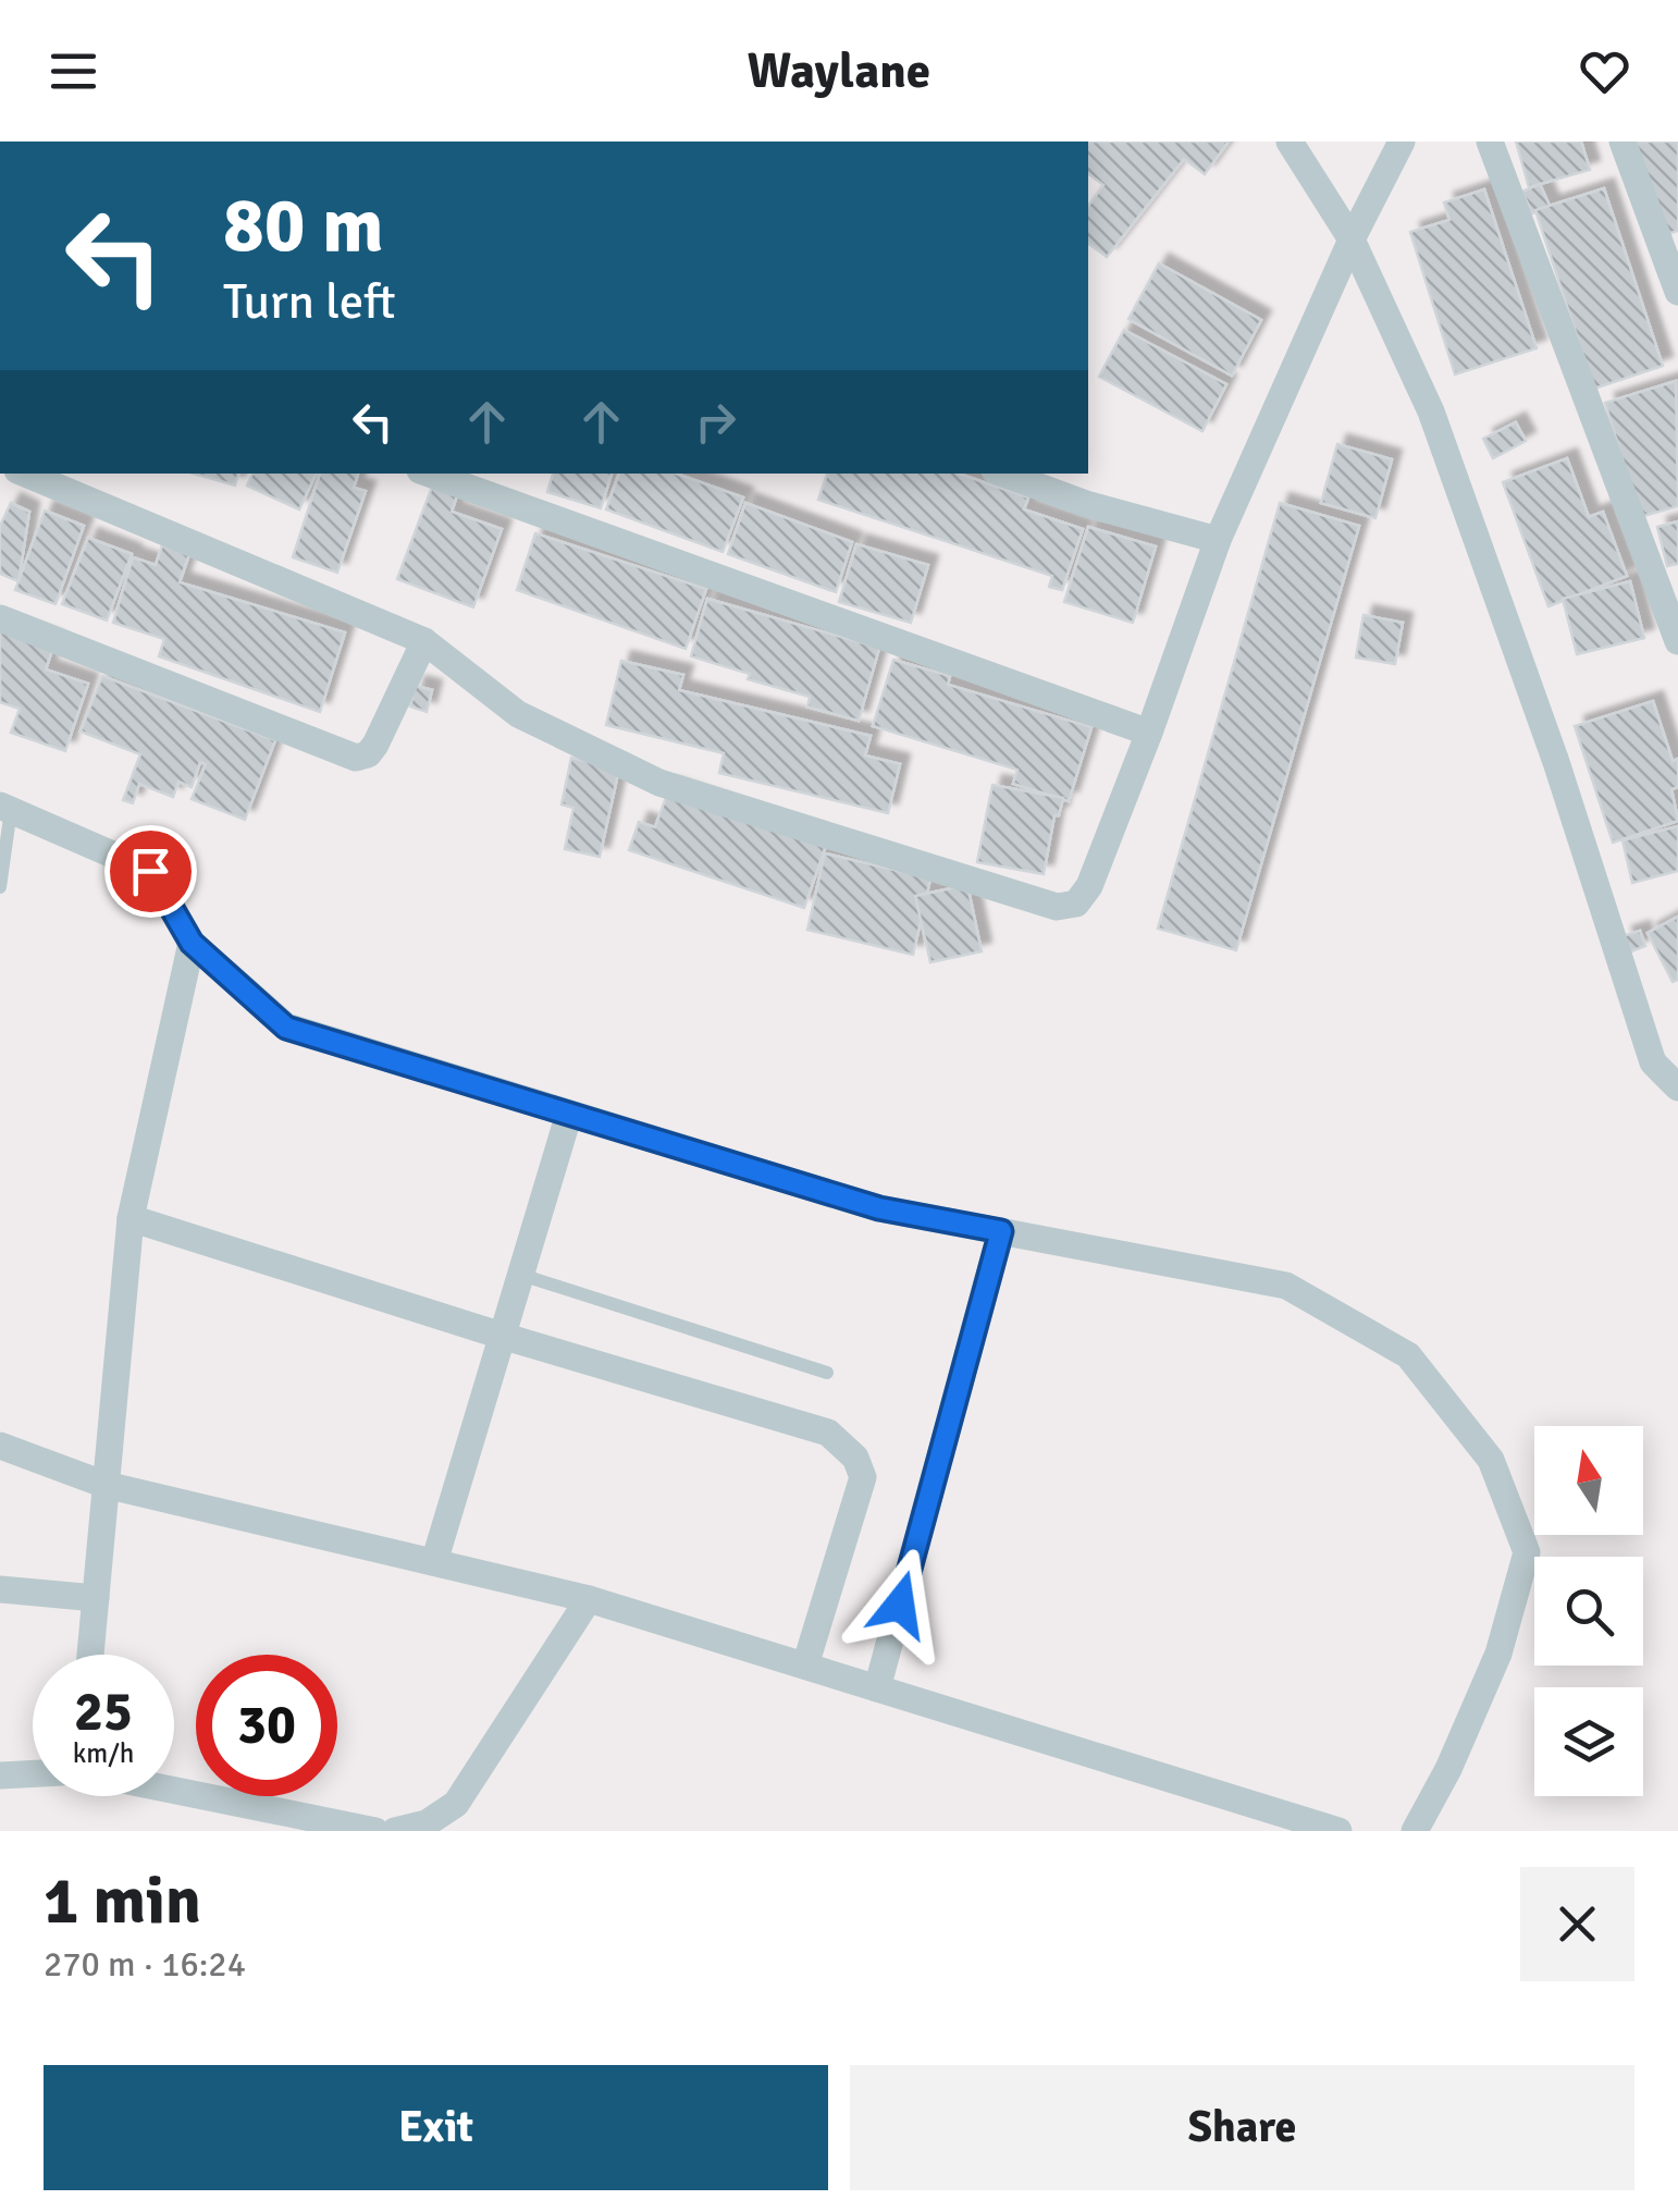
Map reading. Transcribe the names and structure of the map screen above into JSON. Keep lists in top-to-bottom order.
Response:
{
  "north": "top",
  "page": {
    "header": "Waylane",
    "turn": ["80 m", "Turn left"],
    "speed": "25 km/h",
    "limit": "30",
    "heading": ["1 min", "270 m · 16:24"],
    "buttons": ["Exit", "Share"]
  }
}
